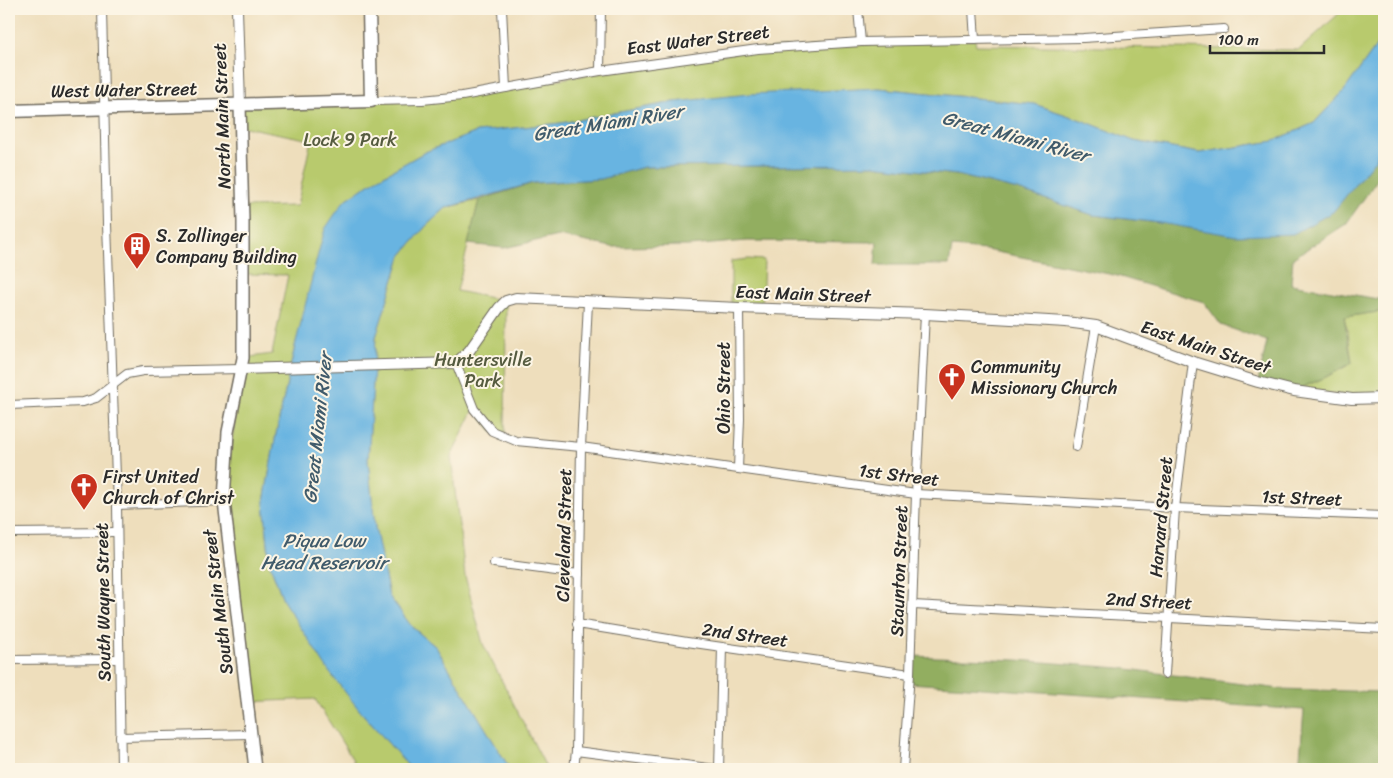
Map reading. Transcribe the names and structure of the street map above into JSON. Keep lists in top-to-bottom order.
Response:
{
  "streets": {
    "main road": [
      "East Water Street",
      "West Water Street",
      "North Main Street",
      "South Main Street"
    ],
    "street": [
      "East Main Street",
      "Ohio Street",
      "1st Street",
      "Harvard Street",
      "Cleveland Street",
      "Staunton Street",
      "2nd Street",
      "South Wayne Street"
    ]
  },
  "crossings": [
    ["East Water Street", "West Water Street"],
    ["East Water Street", "North Main Street"],
    ["West Water Street", "North Main Street"],
    ["West Water Street", "South Wayne Street"],
    ["North Main Street", "South Main Street"],
    ["East Main Street", "Ohio Street"],
    ["East Main Street", "1st Street"],
    ["East Main Street", "Harvard Street"],
    ["East Main Street", "Cleveland Street"],
    ["East Main Street", "Staunton Street"],
    ["Ohio Street", "1st Street"],
    ["1st Street", "Harvard Street"],
    ["1st Street", "Cleveland Street"],
    ["1st Street", "Staunton Street"],
    ["Harvard Street", "2nd Street"],
    ["Cleveland Street", "2nd Street"],
    ["Staunton Street", "2nd Street"]
  ],
  "water": ["Great Miami River", "Piqua Low Head Reservoir"],
  "parks": ["Lock 9 Park", "Huntersville Park"],
  "places": {
    "building": ["S. Zollinger Company Building"],
    "church": ["Community Missionary Church", "First United Church of Christ"]
  },
  "scale_bar": "100 m"
}
